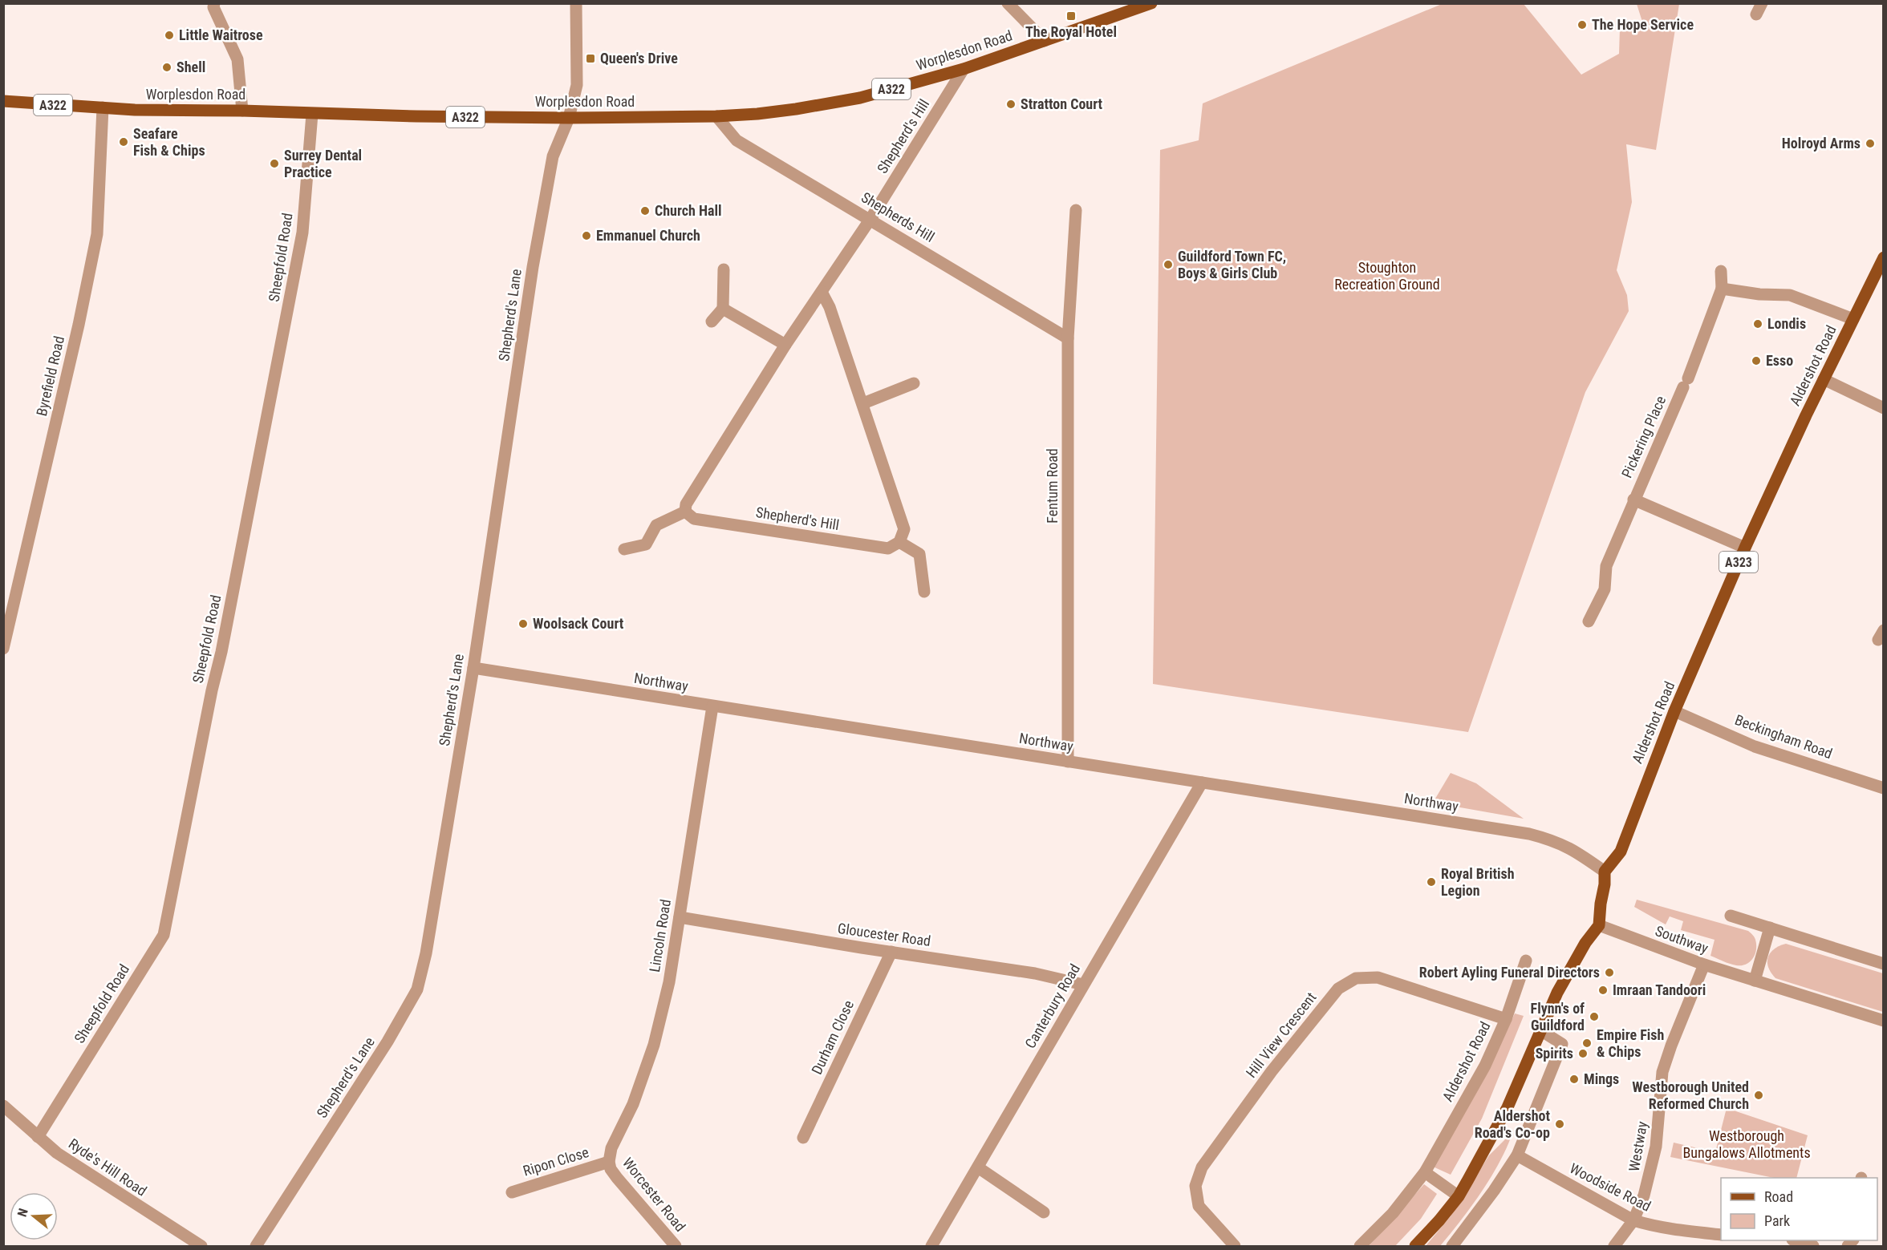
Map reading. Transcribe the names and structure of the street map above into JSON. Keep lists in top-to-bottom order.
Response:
{
  "streets": {
    "main road": [
      "Worplesdon Road",
      "A322",
      "Aldershot Road",
      "A323"
    ],
    "street": [
      "Shepherd's Hill",
      "Shepherds Hill",
      "Sheepfold Road",
      "Shepherd's Lane",
      "Byrefield Road",
      "Pickering Place",
      "Fentum Road",
      "Northway",
      "Beckingham Road",
      "Gloucester Road",
      "Lincoln Road",
      "Southway",
      "Canterbury Road",
      "Hill View Crescent",
      "Durham Close",
      "Westway",
      "Ripon Close",
      "Ryde's Hill Road",
      "Woodside Road",
      "Worcester Road"
    ]
  },
  "crossings": [
    ["Worplesdon Road", "Shepherd's Hill"],
    ["Worplesdon Road", "Shepherds Hill"],
    ["Worplesdon Road", "Sheepfold Road"],
    ["Worplesdon Road", "Shepherd's Lane"],
    ["Worplesdon Road", "Byrefield Road"],
    ["Shepherd's Hill", "Shepherds Hill"],
    ["Shepherds Hill", "Fentum Road"],
    ["Sheepfold Road", "Ryde's Hill Road"],
    ["Shepherd's Lane", "Northway"],
    ["Aldershot Road", "Pickering Place"],
    ["Aldershot Road", "Northway"],
    ["Aldershot Road", "Beckingham Road"],
    ["Aldershot Road", "Hill View Crescent"],
    ["Fentum Road", "Northway"],
    ["Northway", "Lincoln Road"],
    ["Northway", "Canterbury Road"],
    ["Gloucester Road", "Lincoln Road"],
    ["Gloucester Road", "Canterbury Road"],
    ["Gloucester Road", "Durham Close"],
    ["Lincoln Road", "Ripon Close"],
    ["Lincoln Road", "Worcester Road"],
    ["Southway", "Westway"],
    ["Westway", "Woodside Road"],
    ["Ripon Close", "Worcester Road"]
  ],
  "parks": ["Stoughton Recreation Ground", "Westborough Bungalows Allotments"],
  "places": {
    "transit": ["The Royal Hotel", "Queen's Drive"],
    "other": [
      "The Hope Service",
      "Little Waitrose",
      "Shell",
      "Stratton Court",
      "Seafare Fish & Chips",
      "Holroyd Arms",
      "Surrey Dental Practice",
      "Church Hall",
      "Emmanuel Church",
      "Guildford Town FC, Boys & Girls Club",
      "Londis",
      "Esso",
      "Woolsack Court",
      "Royal British Legion",
      "Robert Ayling Funeral Directors",
      "Imraan Tandoori",
      "Flynn's of Guildford",
      "Empire Fish & Chips",
      "Spirits",
      "Mings",
      "Westborough United Reformed Church",
      "Aldershot Road's Co-op"
    ]
  },
  "legend": ["Road", "Park"],
  "north": "left"
}
